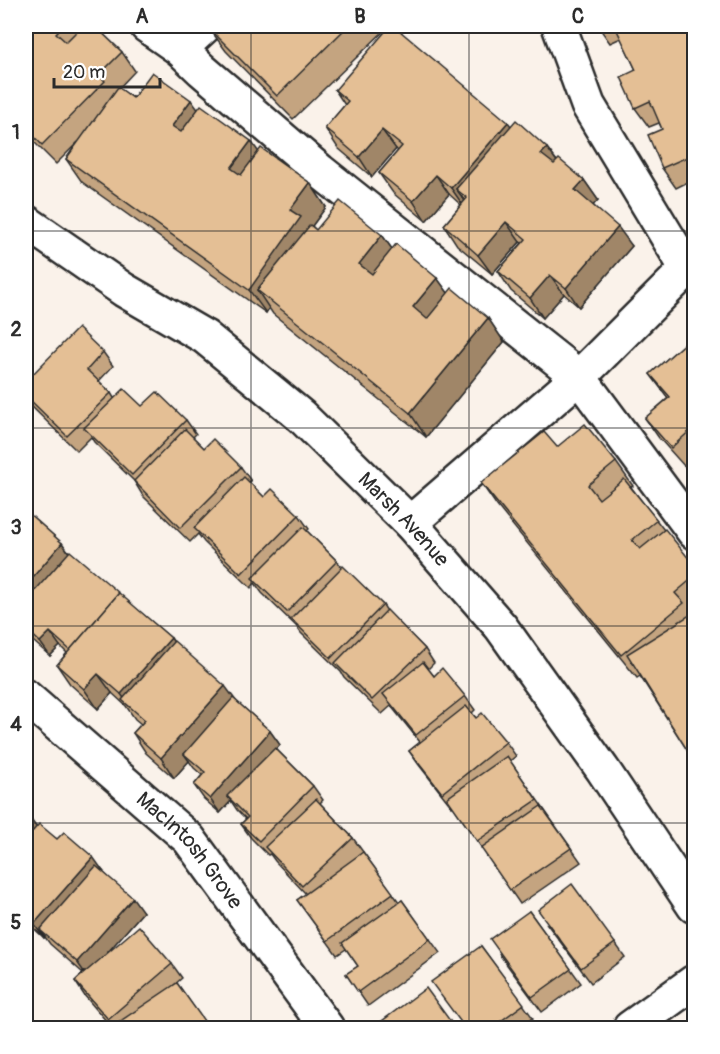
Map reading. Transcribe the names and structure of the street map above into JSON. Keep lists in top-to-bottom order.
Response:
{
  "streets": {
    "street": ["Marsh Avenue", "MacIntosh Grove"]
  },
  "scale_bar": "20 m",
  "grid": {
    "columns": ["A", "B", "C"],
    "rows": [
      "1",
      "2",
      "3",
      "4",
      "5"
    ]
  }
}
